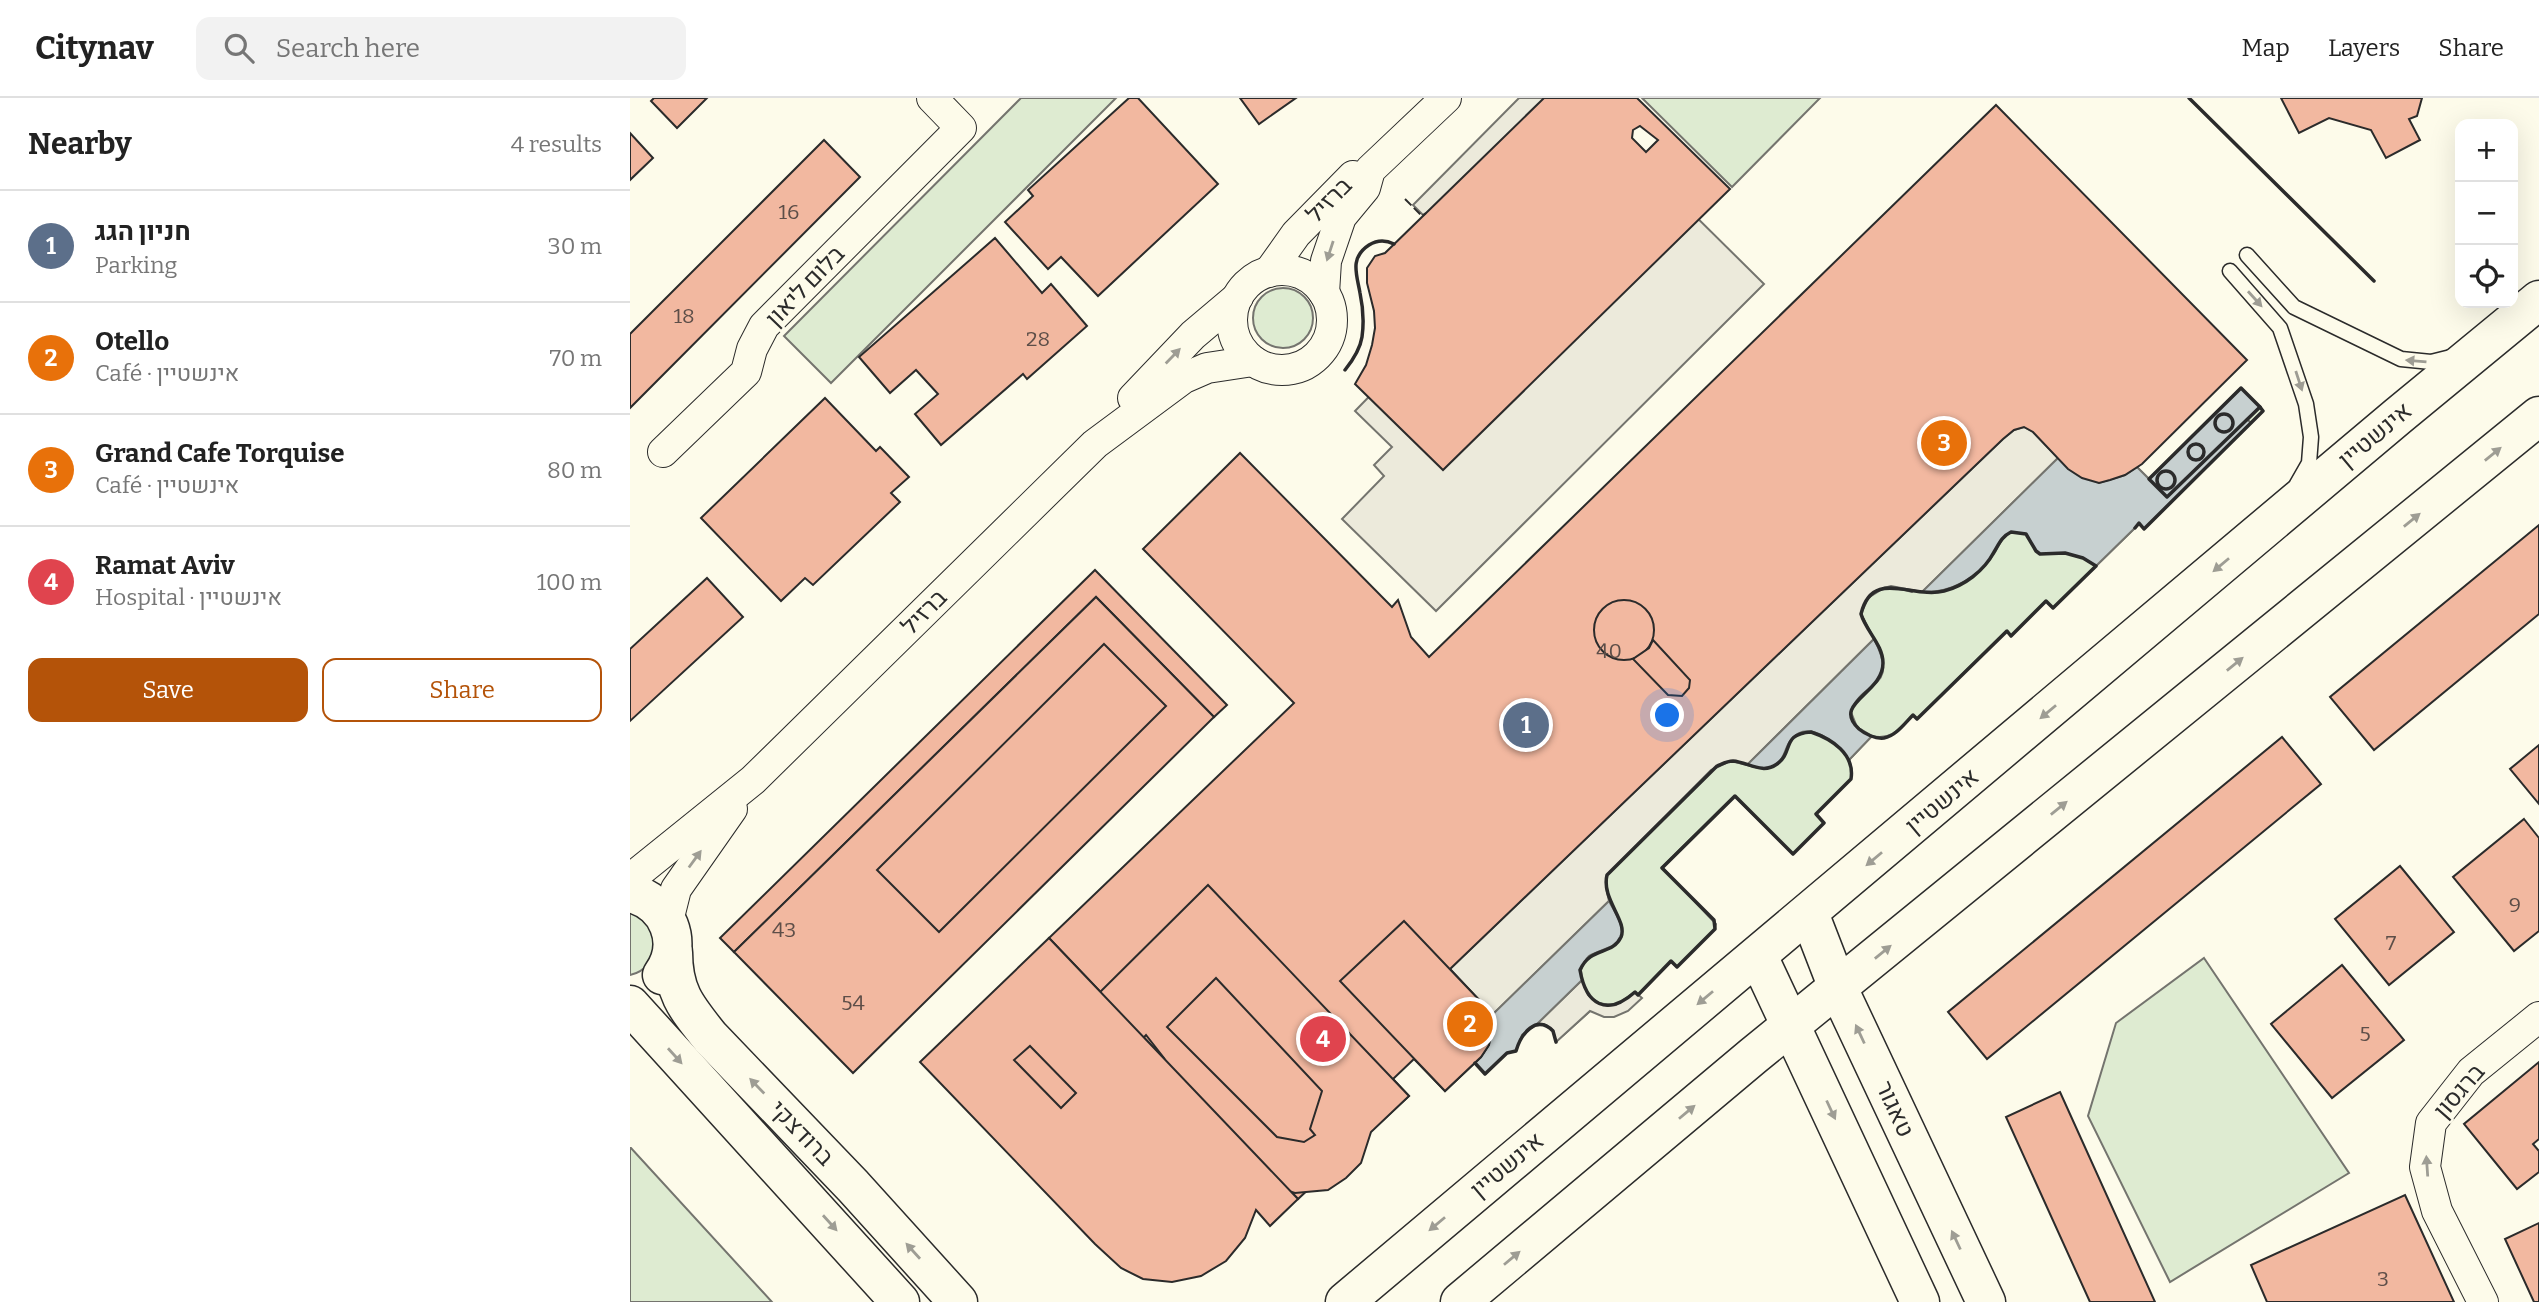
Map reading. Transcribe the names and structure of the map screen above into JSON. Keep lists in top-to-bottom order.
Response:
{
  "streets": {
    "street": [
      "ברזיל",
      "בלום ליאון",
      "אינשטיין",
      "ברגסון",
      "טאגור",
      "ברודצקי"
    ]
  },
  "crossings": [
    ["ברזיל", "ברודצקי"],
    ["אינשטיין", "טאגור"]
  ],
  "one_way": ["ברגסון"],
  "house_numbers": [
    "16",
    "18",
    "28",
    "40",
    "9",
    "43",
    "7",
    "54",
    "5",
    "3"
  ],
  "page": {
    "header": "Citynav",
    "search": "Search here",
    "nav": ["Map", "Layers", "Share"],
    "heading": ["Nearby", "4 results"],
    "map_buttons": ["+", "−"],
    "list": [
      {
        "mark": "1",
        "name": "חניון הגג",
        "note": "Parking",
        "value": "30 m"
      },
      {
        "mark": "2",
        "name": "Otello",
        "note": "Café · אינשטיין",
        "value": "70 m"
      },
      {
        "mark": "3",
        "name": "Grand Cafe Torquise",
        "note": "Café · אינשטיין",
        "value": "80 m"
      },
      {
        "mark": "4",
        "name": "Ramat Aviv",
        "note": "Hospital · אינשטיין",
        "value": "100 m"
      }
    ],
    "pins": [
      "3",
      "1",
      "2",
      "4"
    ],
    "buttons": ["Save", "Share"]
  }
}
